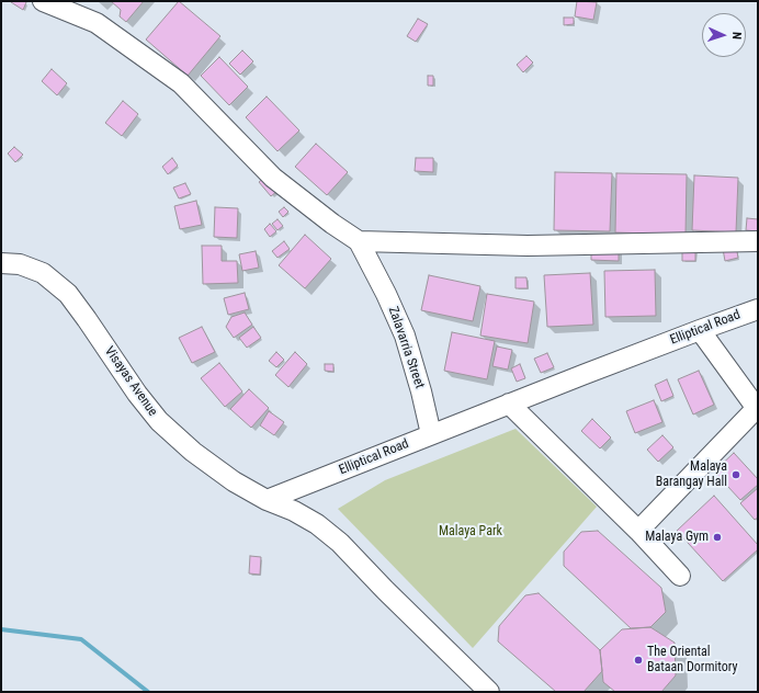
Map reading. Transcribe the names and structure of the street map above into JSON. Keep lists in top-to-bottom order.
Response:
{
  "streets": {
    "street": ["Elliptical Road", "Zalavarria Street", "Visayas Avenue"]
  },
  "crossings": [
    ["Elliptical Road", "Zalavarria Street"],
    ["Elliptical Road", "Visayas Avenue"]
  ],
  "parks": ["Malaya Park"],
  "places": ["Malaya Barangay Hall", "Malaya Gym", "The Oriental Bataan Dormitory"],
  "north": "right"
}
